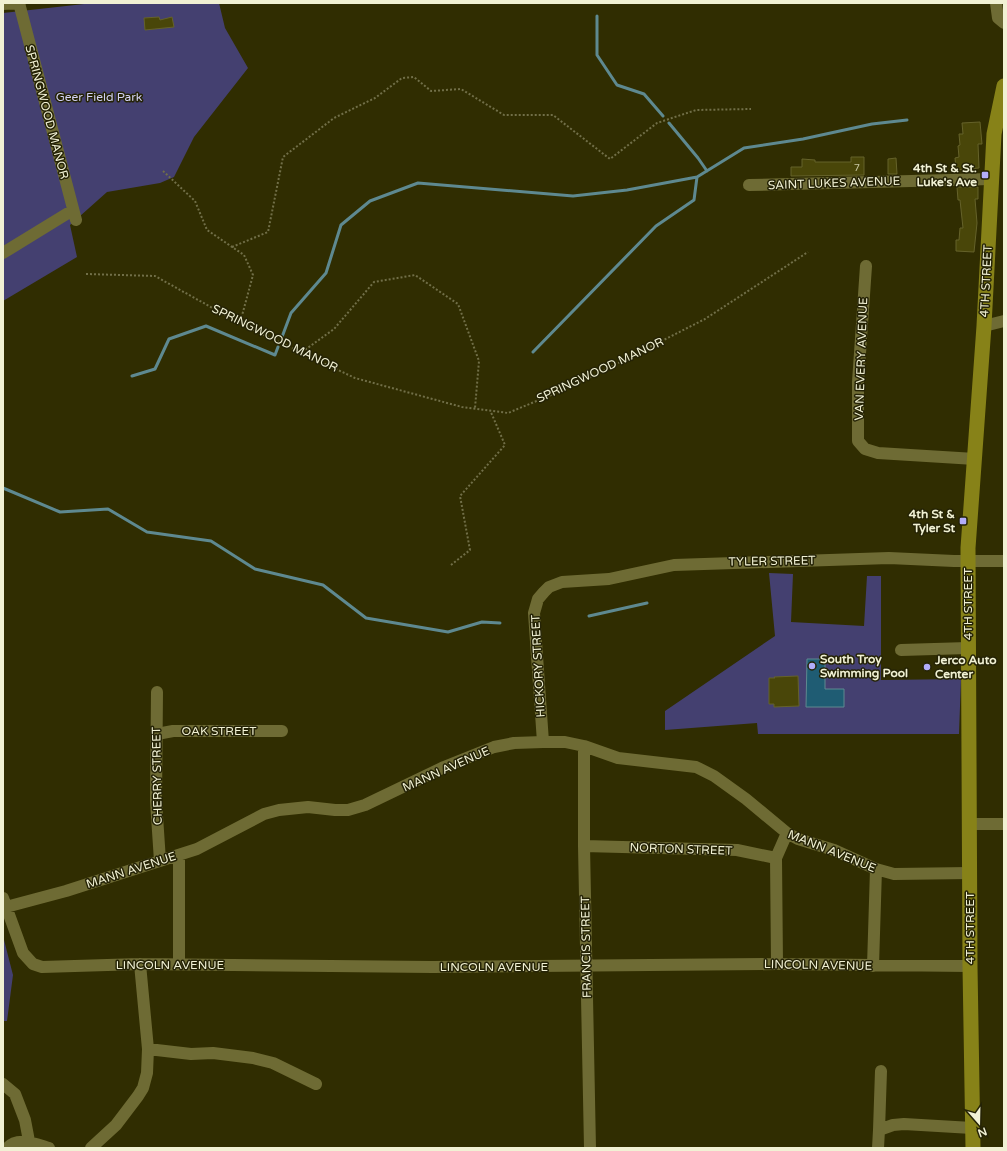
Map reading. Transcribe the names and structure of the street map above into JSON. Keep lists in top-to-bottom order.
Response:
{
  "streets": {
    "main road": ["4TH STREET"],
    "street": [
      "SPRINGWOOD MANOR",
      "SAINT LUKES AVENUE",
      "VAN EVERY AVENUE",
      "TYLER STREET",
      "HICKORY STREET",
      "OAK STREET",
      "MANN AVENUE",
      "CHERRY STREET",
      "NORTON STREET",
      "FRANCIS STREET",
      "LINCOLN AVENUE"
    ]
  },
  "crossings": [
    ["SAINT LUKES AVENUE", "4TH STREET"],
    ["4TH STREET", "VAN EVERY AVENUE"],
    ["4TH STREET", "TYLER STREET"],
    ["4TH STREET", "MANN AVENUE"],
    ["4TH STREET", "LINCOLN AVENUE"],
    ["TYLER STREET", "HICKORY STREET"],
    ["HICKORY STREET", "MANN AVENUE"],
    ["OAK STREET", "CHERRY STREET"],
    ["MANN AVENUE", "CHERRY STREET"],
    ["MANN AVENUE", "FRANCIS STREET"],
    ["MANN AVENUE", "LINCOLN AVENUE"],
    ["NORTON STREET", "FRANCIS STREET"],
    ["FRANCIS STREET", "LINCOLN AVENUE"]
  ],
  "parks": ["Geer Field Park"],
  "places": {
    "transit": ["4th St & St. Luke's Ave", "4th St & Tyler St"],
    "other": ["South Troy Swimming Pool", "Jerco Auto Center"]
  },
  "house_numbers": ["7"],
  "north": "bottom"
}
